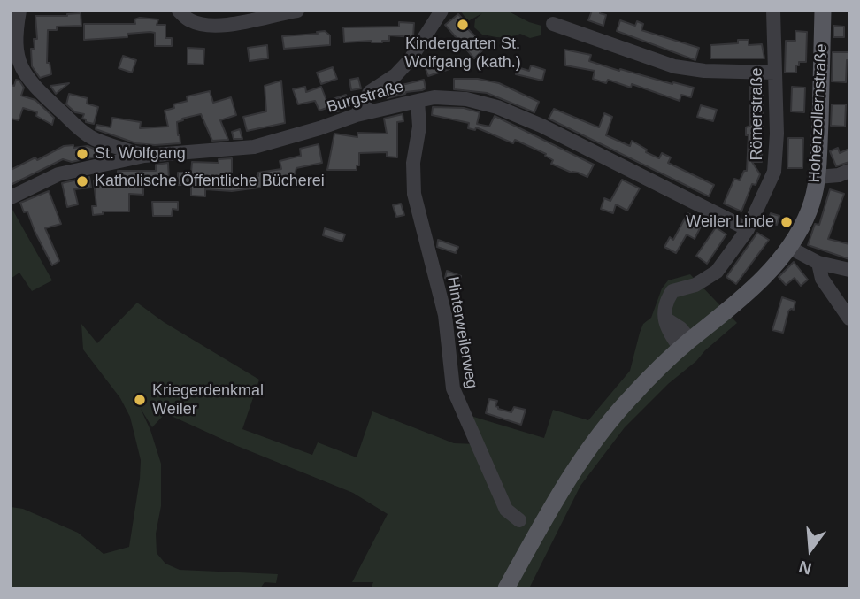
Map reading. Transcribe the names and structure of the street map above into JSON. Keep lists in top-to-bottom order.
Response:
{
  "streets": {
    "main road": ["Hohenzollernstraße"],
    "street": ["Burgstraße", "Römerstraße", "Hinterweilerweg"]
  },
  "crossings": [
    ["Burgstraße", "Römerstraße"],
    ["Burgstraße", "Hinterweilerweg"],
    ["Hohenzollernstraße", "Römerstraße"]
  ],
  "places": [
    "Kindergarten St. Wolfgang (kath.)",
    "St. Wolfgang",
    "Katholische Öffentliche Bücherei",
    "Weiler Linde",
    "Kriegerdenkmal Weiler"
  ],
  "north": "bottom"
}
